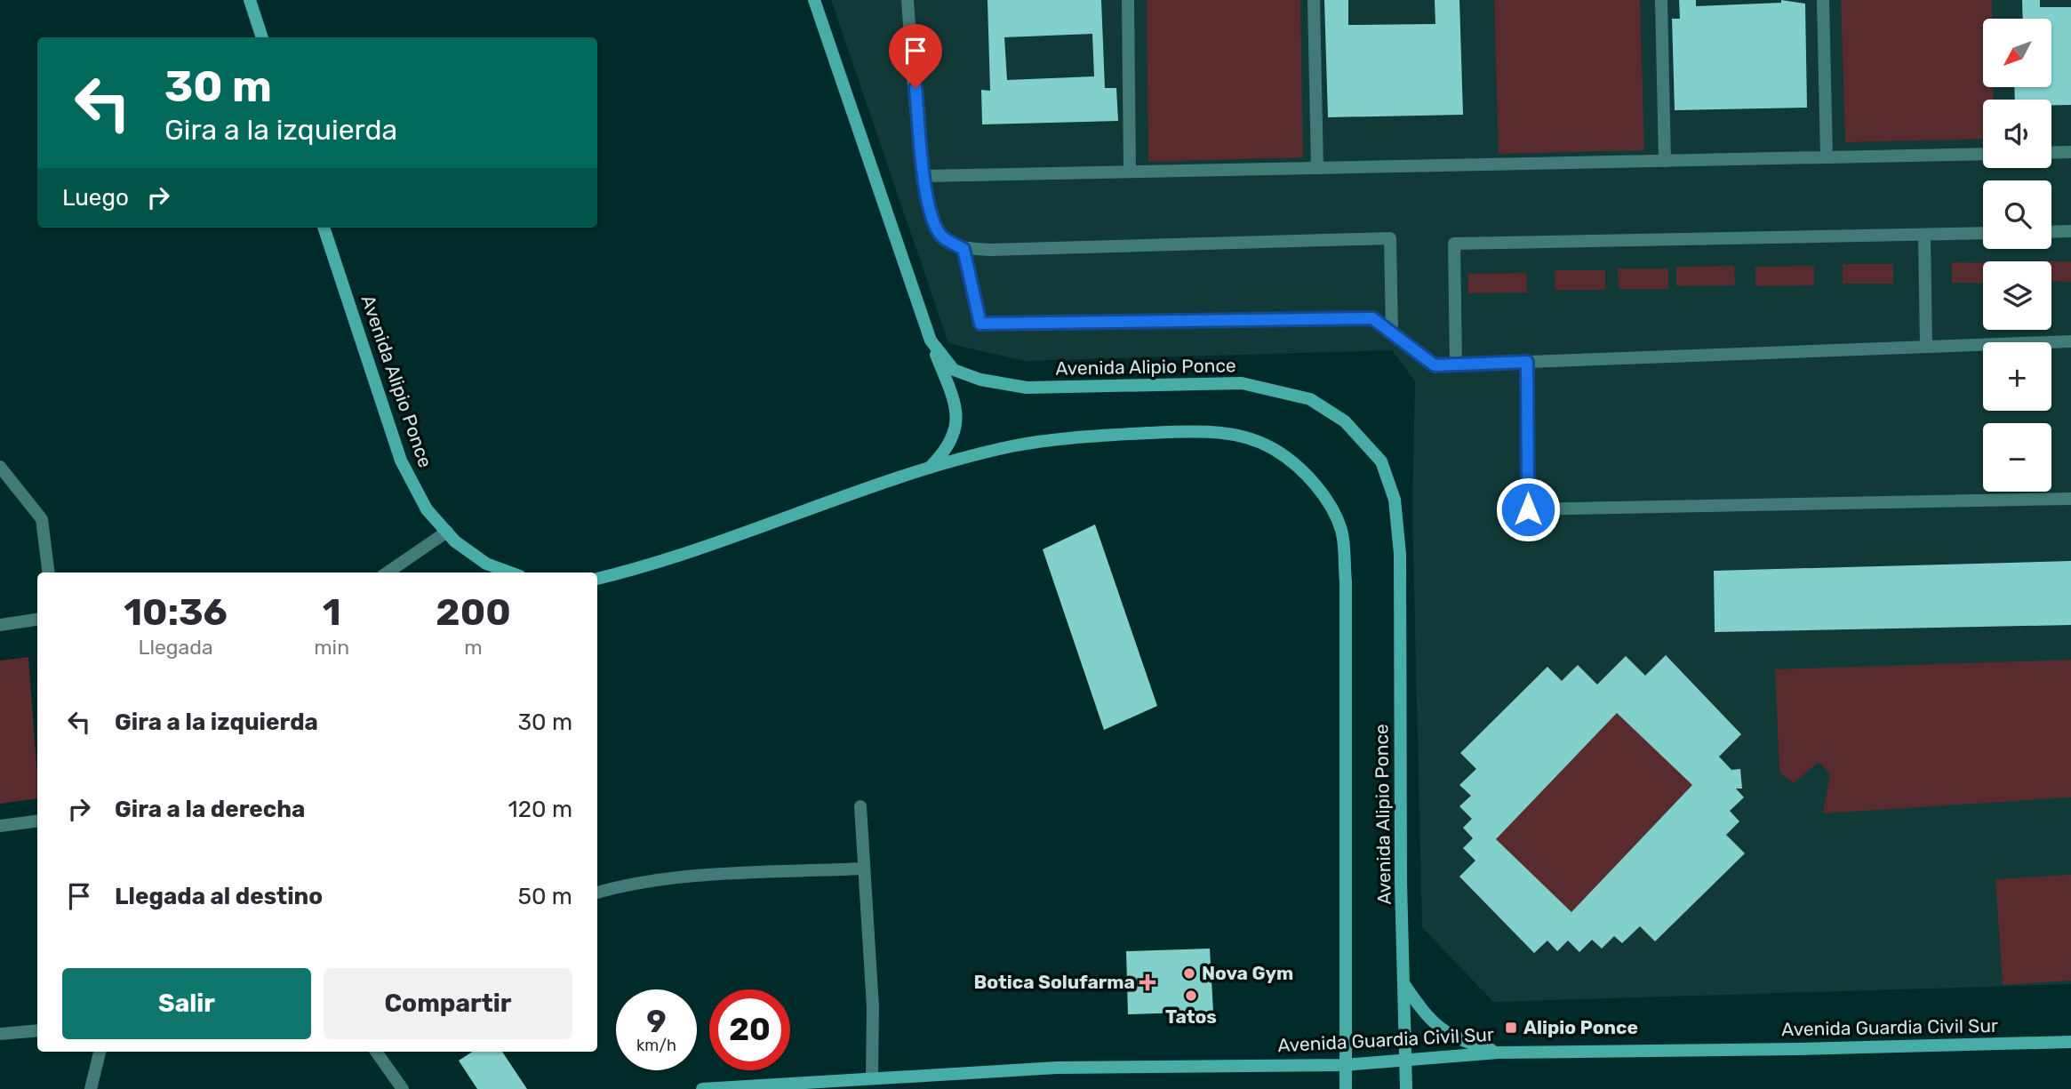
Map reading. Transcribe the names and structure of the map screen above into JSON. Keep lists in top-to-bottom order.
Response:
{
  "streets": {
    "main road": ["Avenida Alipio Ponce", "Avenida Guardia Civil Sur"]
  },
  "crossings": [
    ["Avenida Alipio Ponce", "Avenida Guardia Civil Sur"]
  ],
  "places": {
    "other": ["Nova Gym", "Tatos"],
    "health": ["Botica Solufarma"],
    "transit": ["Alipio Ponce"]
  },
  "north": "bottom left",
  "page": {
    "map_buttons": ["+", "−"],
    "turn": ["30 m", "Gira a la izquierda"],
    "then": "Luego",
    "eta": [
      "10:36",
      "Llegada",
      "1",
      "min",
      "200",
      "m"
    ],
    "list": [
      {
        "name": "Gira a la izquierda",
        "value": "30 m"
      },
      {
        "name": "Gira a la derecha",
        "value": "120 m"
      },
      {
        "name": "Llegada al destino",
        "value": "50 m"
      }
    ],
    "buttons": ["Salir", "Compartir"],
    "speed": "9 km/h",
    "limit": "20"
  }
}
